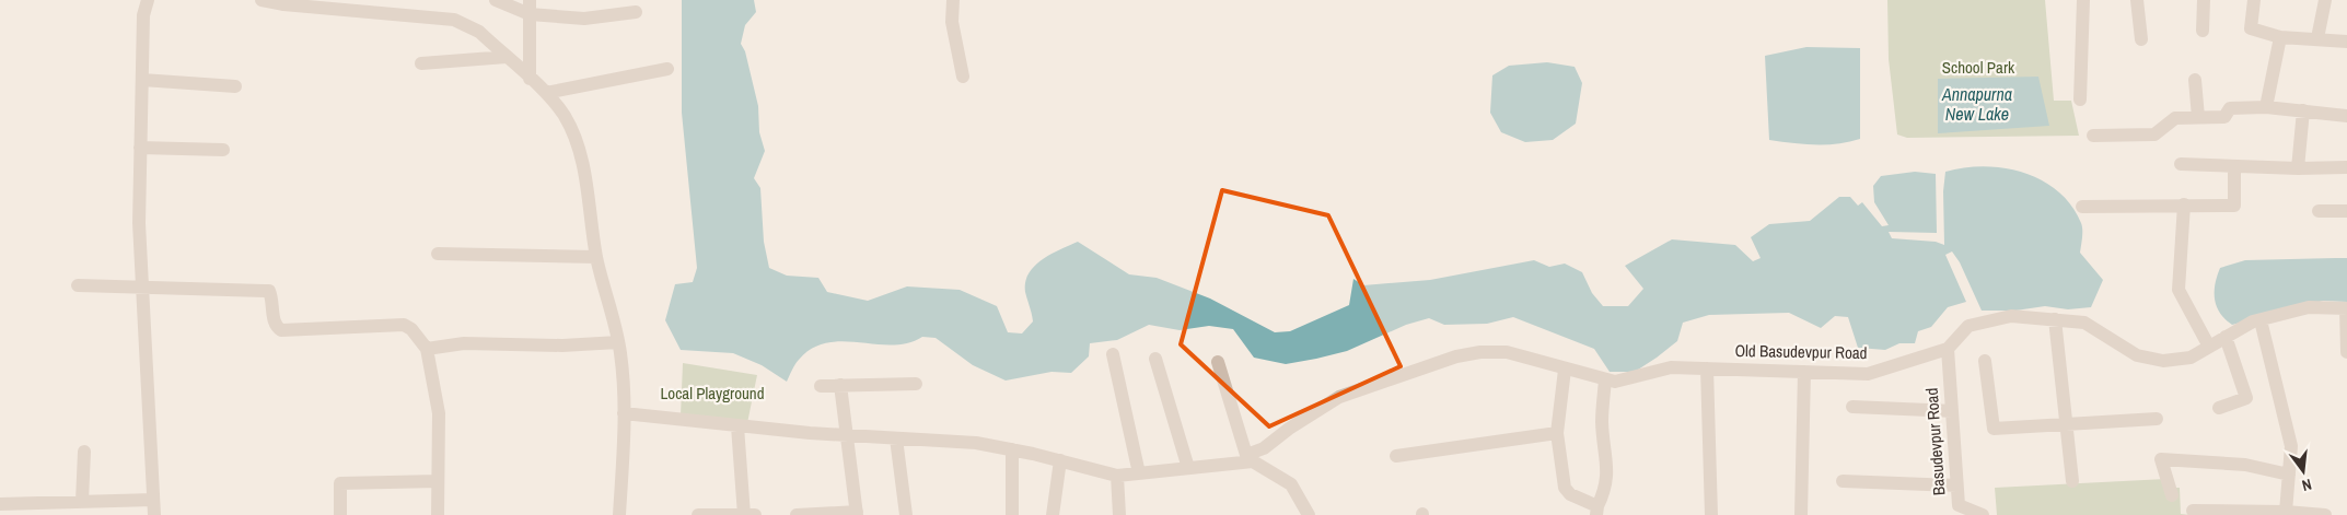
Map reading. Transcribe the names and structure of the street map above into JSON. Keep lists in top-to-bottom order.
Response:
{
  "streets": {
    "street": ["Old Basudevpur Road", "Basudevpur Road"]
  },
  "crossings": [
    ["Old Basudevpur Road", "Basudevpur Road"]
  ],
  "water": ["Annapurna New Lake"],
  "parks": ["School Park", "Local Playground"],
  "north": "bottom"
}
